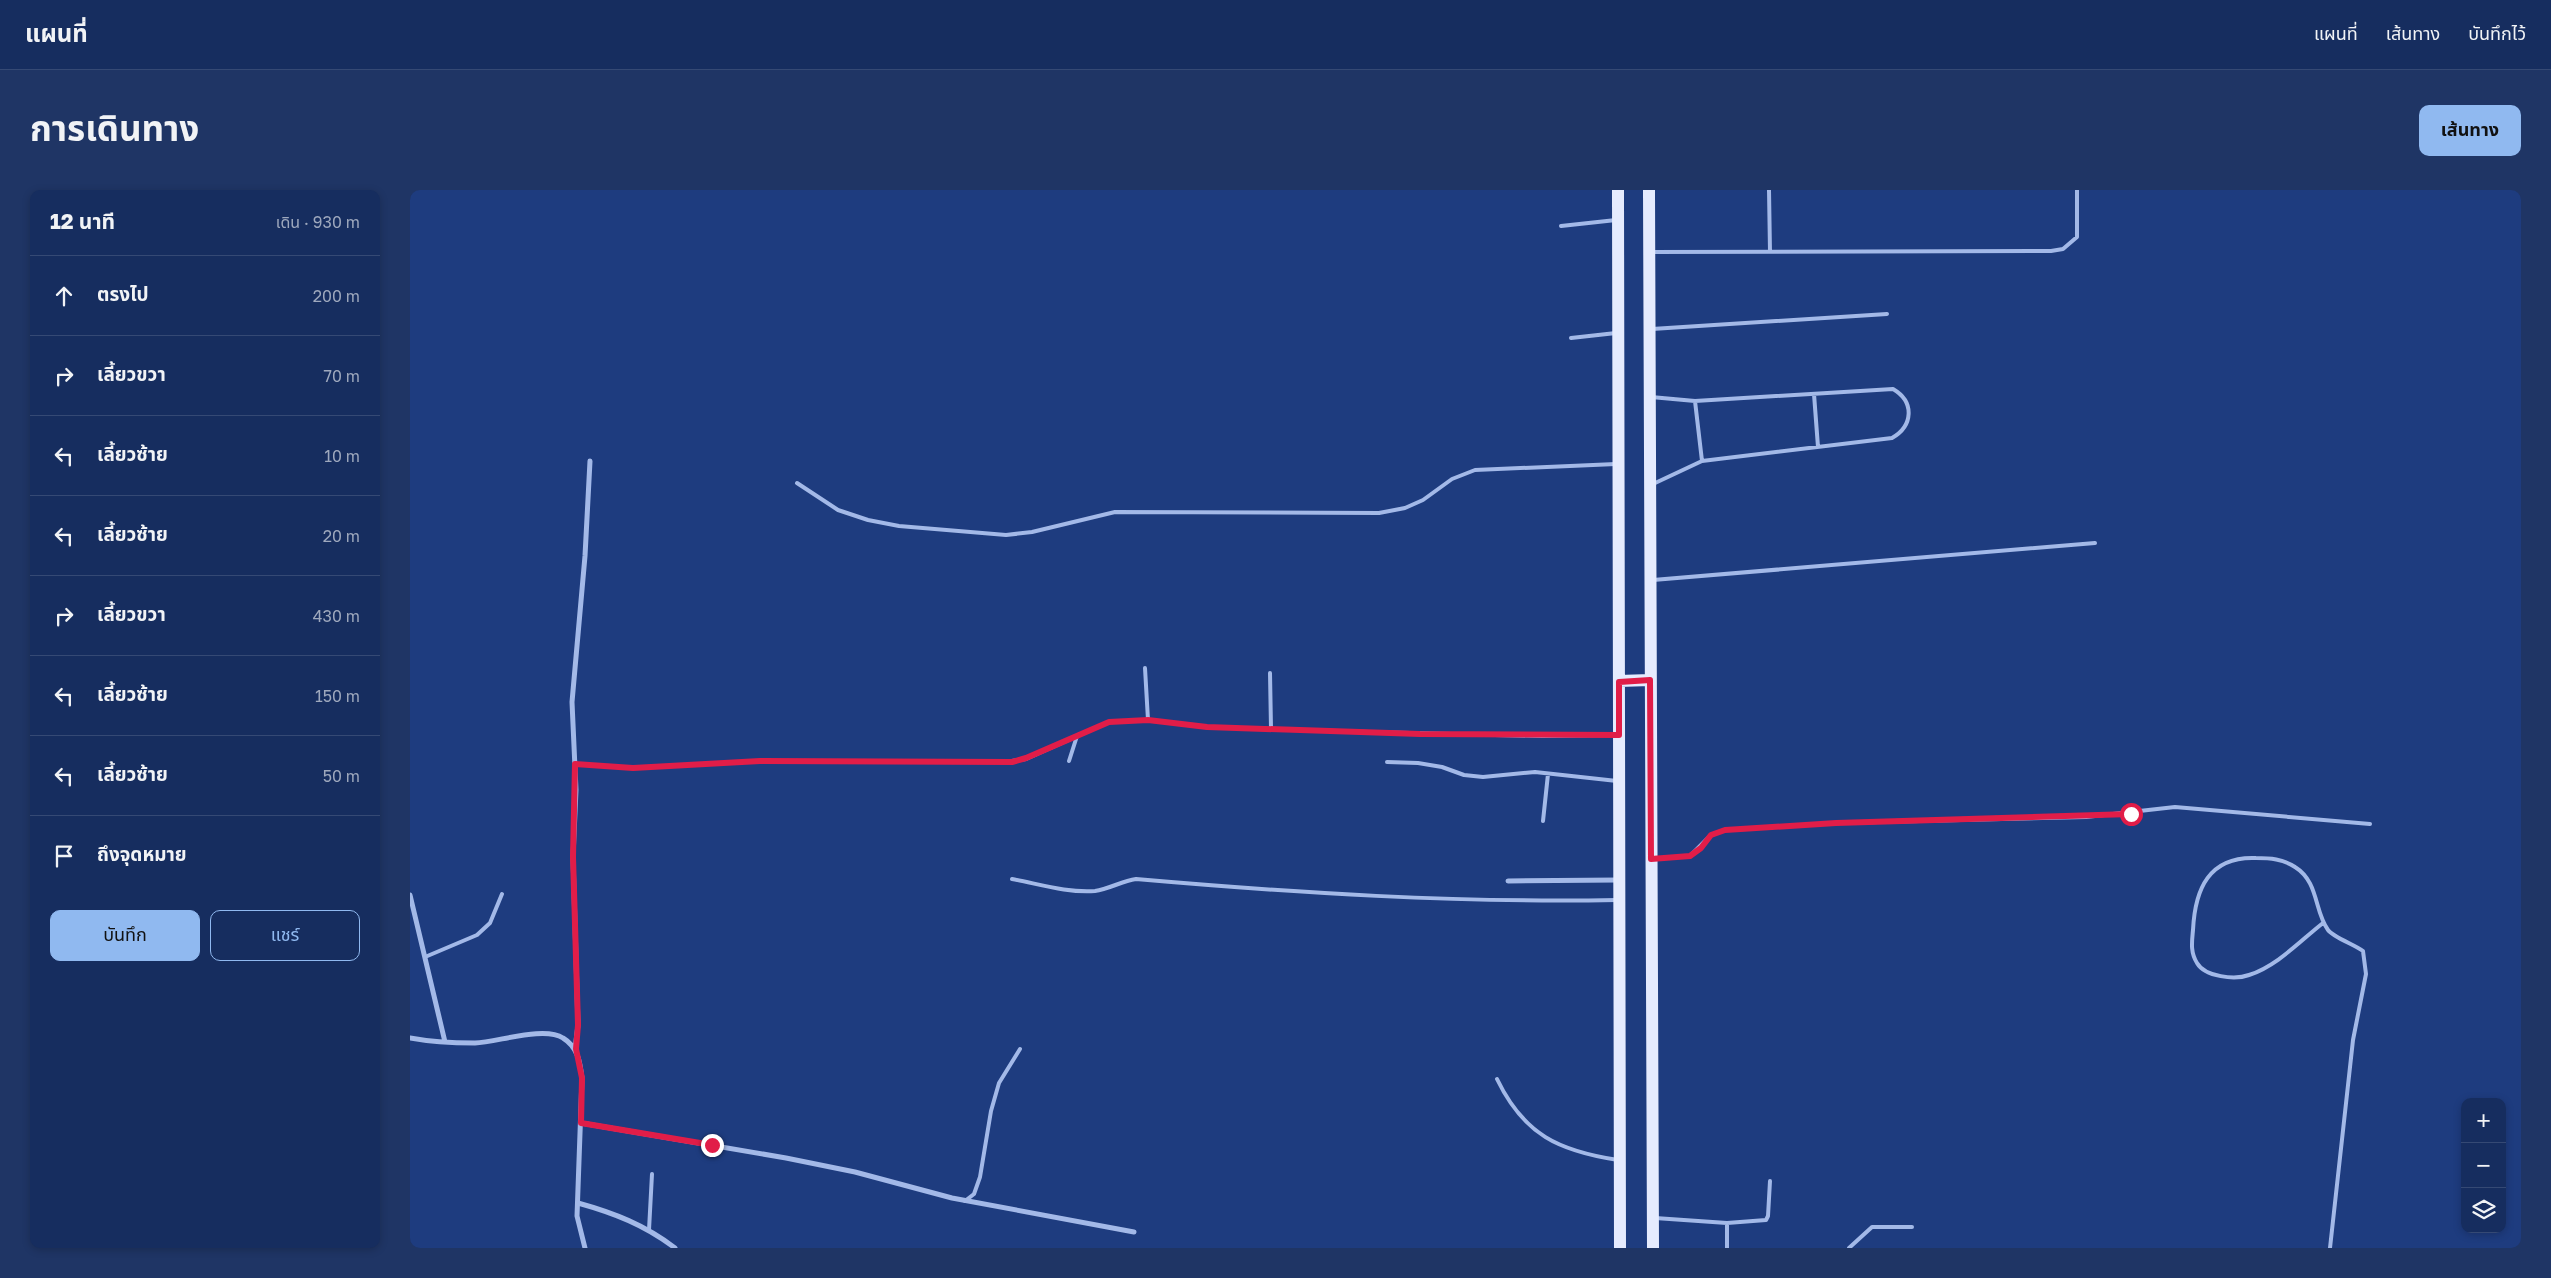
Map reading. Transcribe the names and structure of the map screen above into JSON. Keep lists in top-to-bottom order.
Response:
{
  "page": {
    "header": "แผนที่",
    "nav": ["แผนที่", "เส้นทาง", "บันทึกไว้"],
    "title": "การเดินทาง",
    "buttons": [
      "เส้นทาง",
      ["บันทึก", "แชร์"]
    ],
    "heading": ["12 นาที", "เดิน · 930 m"],
    "list": [
      ["ตรงไป", "200 m"],
      ["เลี้ยวขวา", "70 m"],
      ["เลี้ยวซ้าย", "10 m"],
      ["เลี้ยวซ้าย", "20 m"],
      ["เลี้ยวขวา", "430 m"],
      ["เลี้ยวซ้าย", "150 m"],
      ["เลี้ยวซ้าย", "50 m"],
      "ถึงจุดหมาย"
    ],
    "map_buttons": ["+", "−"]
  }
}
